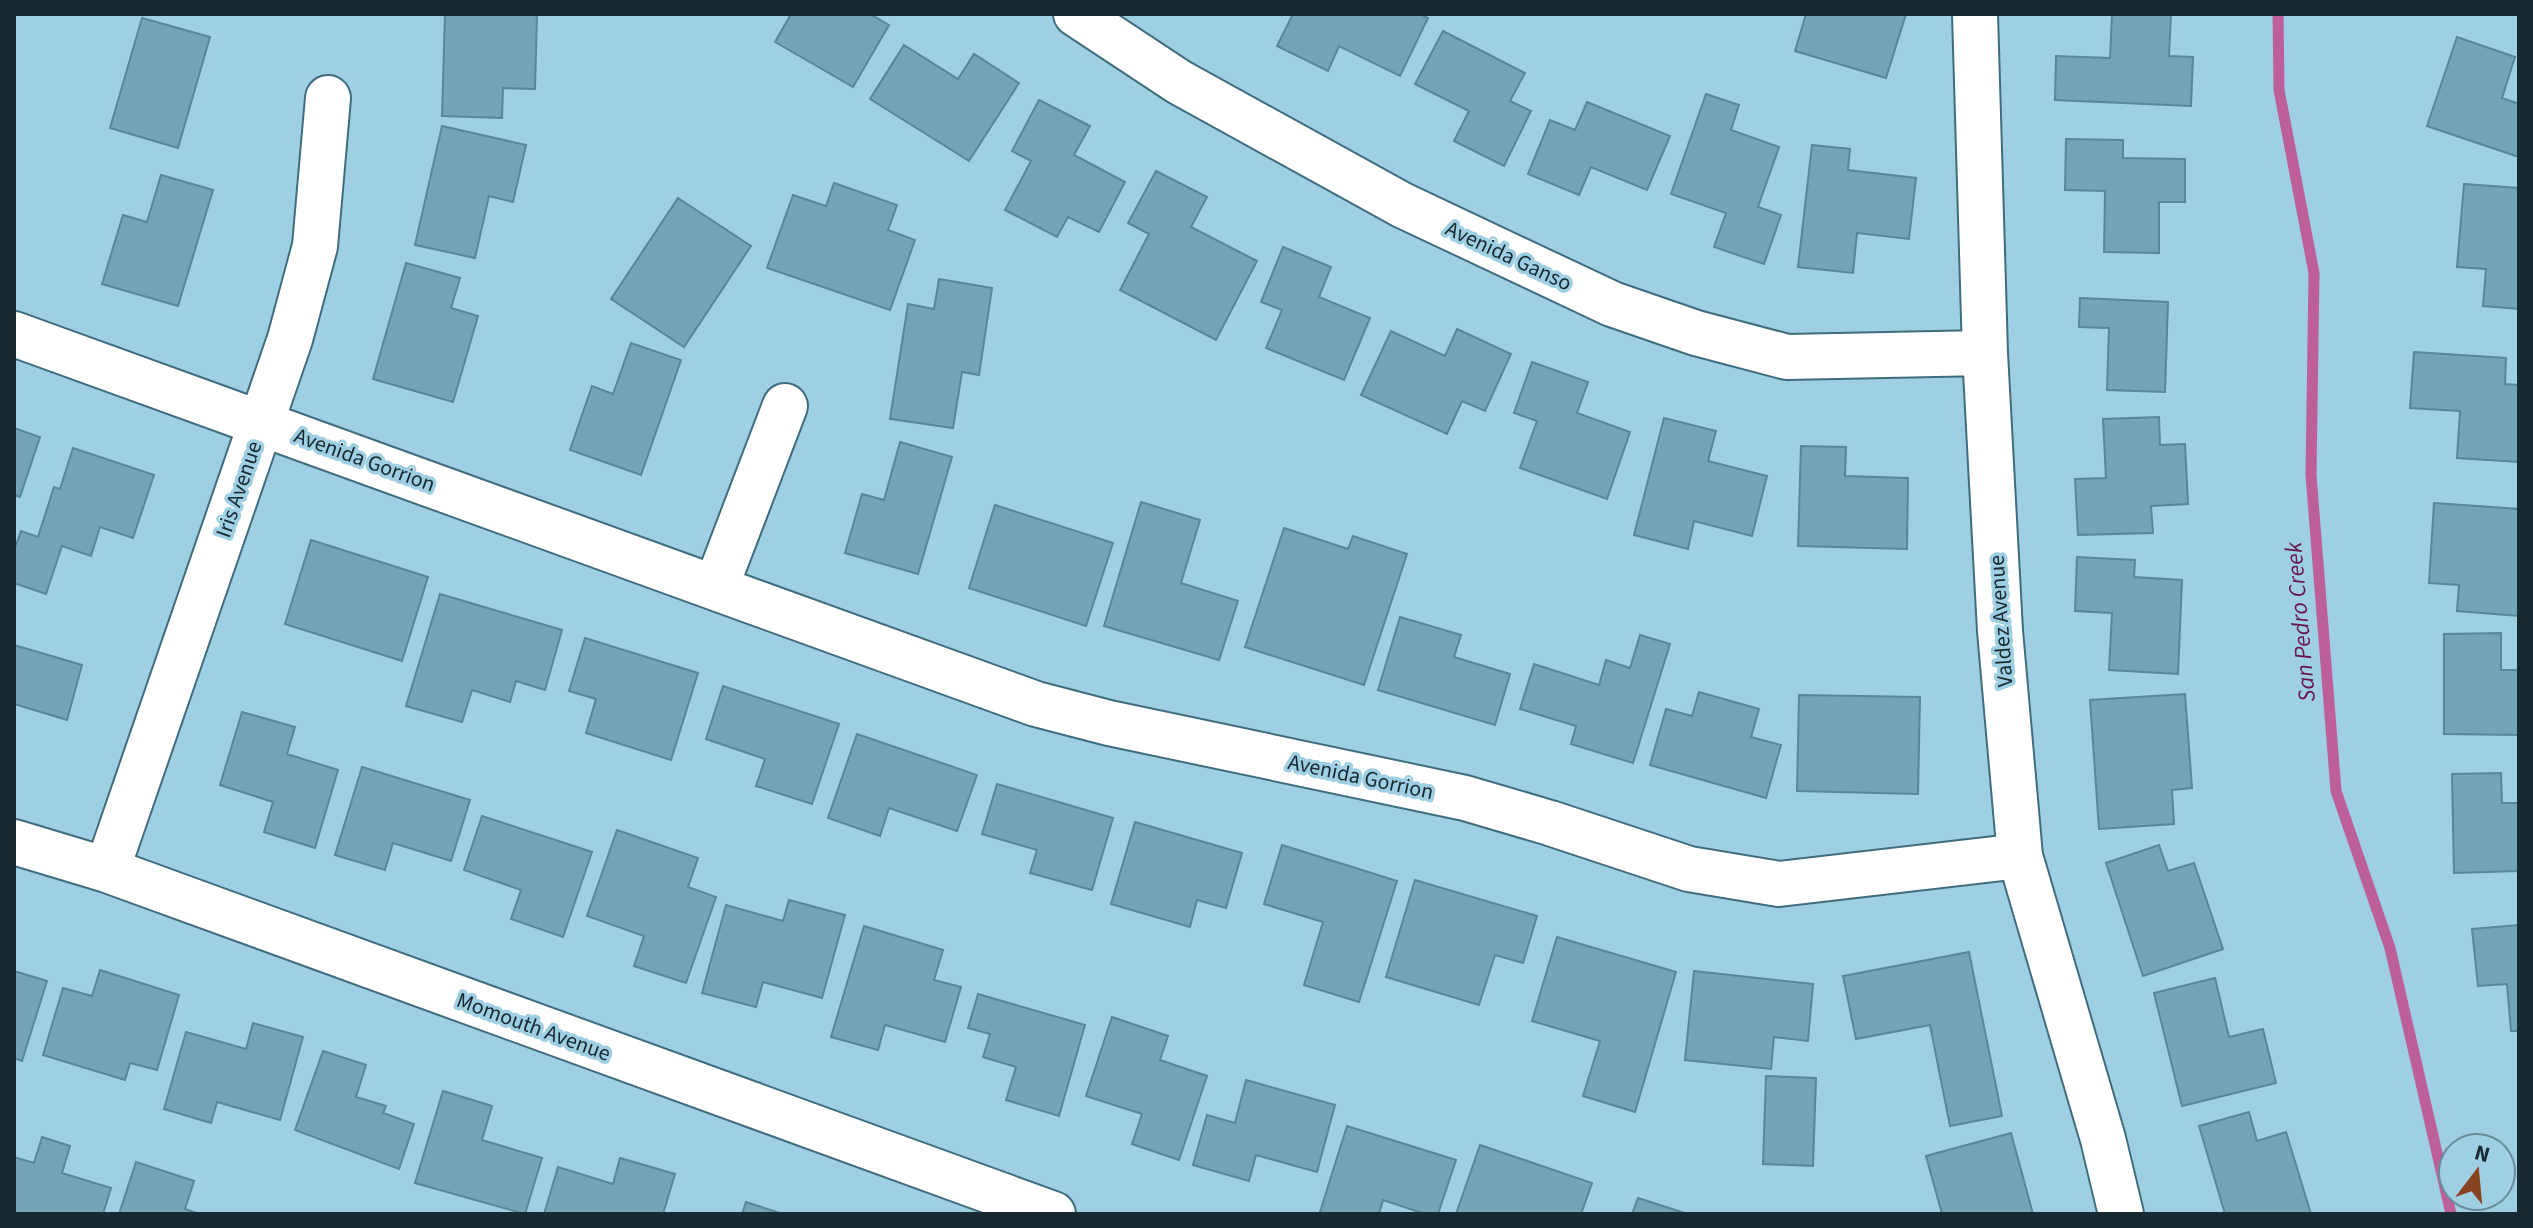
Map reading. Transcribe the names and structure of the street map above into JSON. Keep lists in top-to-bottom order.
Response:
{
  "streets": {
    "street": [
      "Avenida Ganso",
      "Avenida Gorrion",
      "Iris Avenue",
      "Valdez Avenue",
      "Momouth Avenue"
    ]
  },
  "crossings": [
    ["Avenida Ganso", "Valdez Avenue"],
    ["Avenida Gorrion", "Iris Avenue"],
    ["Avenida Gorrion", "Valdez Avenue"],
    ["Iris Avenue", "Momouth Avenue"]
  ],
  "water": ["San Pedro Creek"],
  "north": "top"
}
